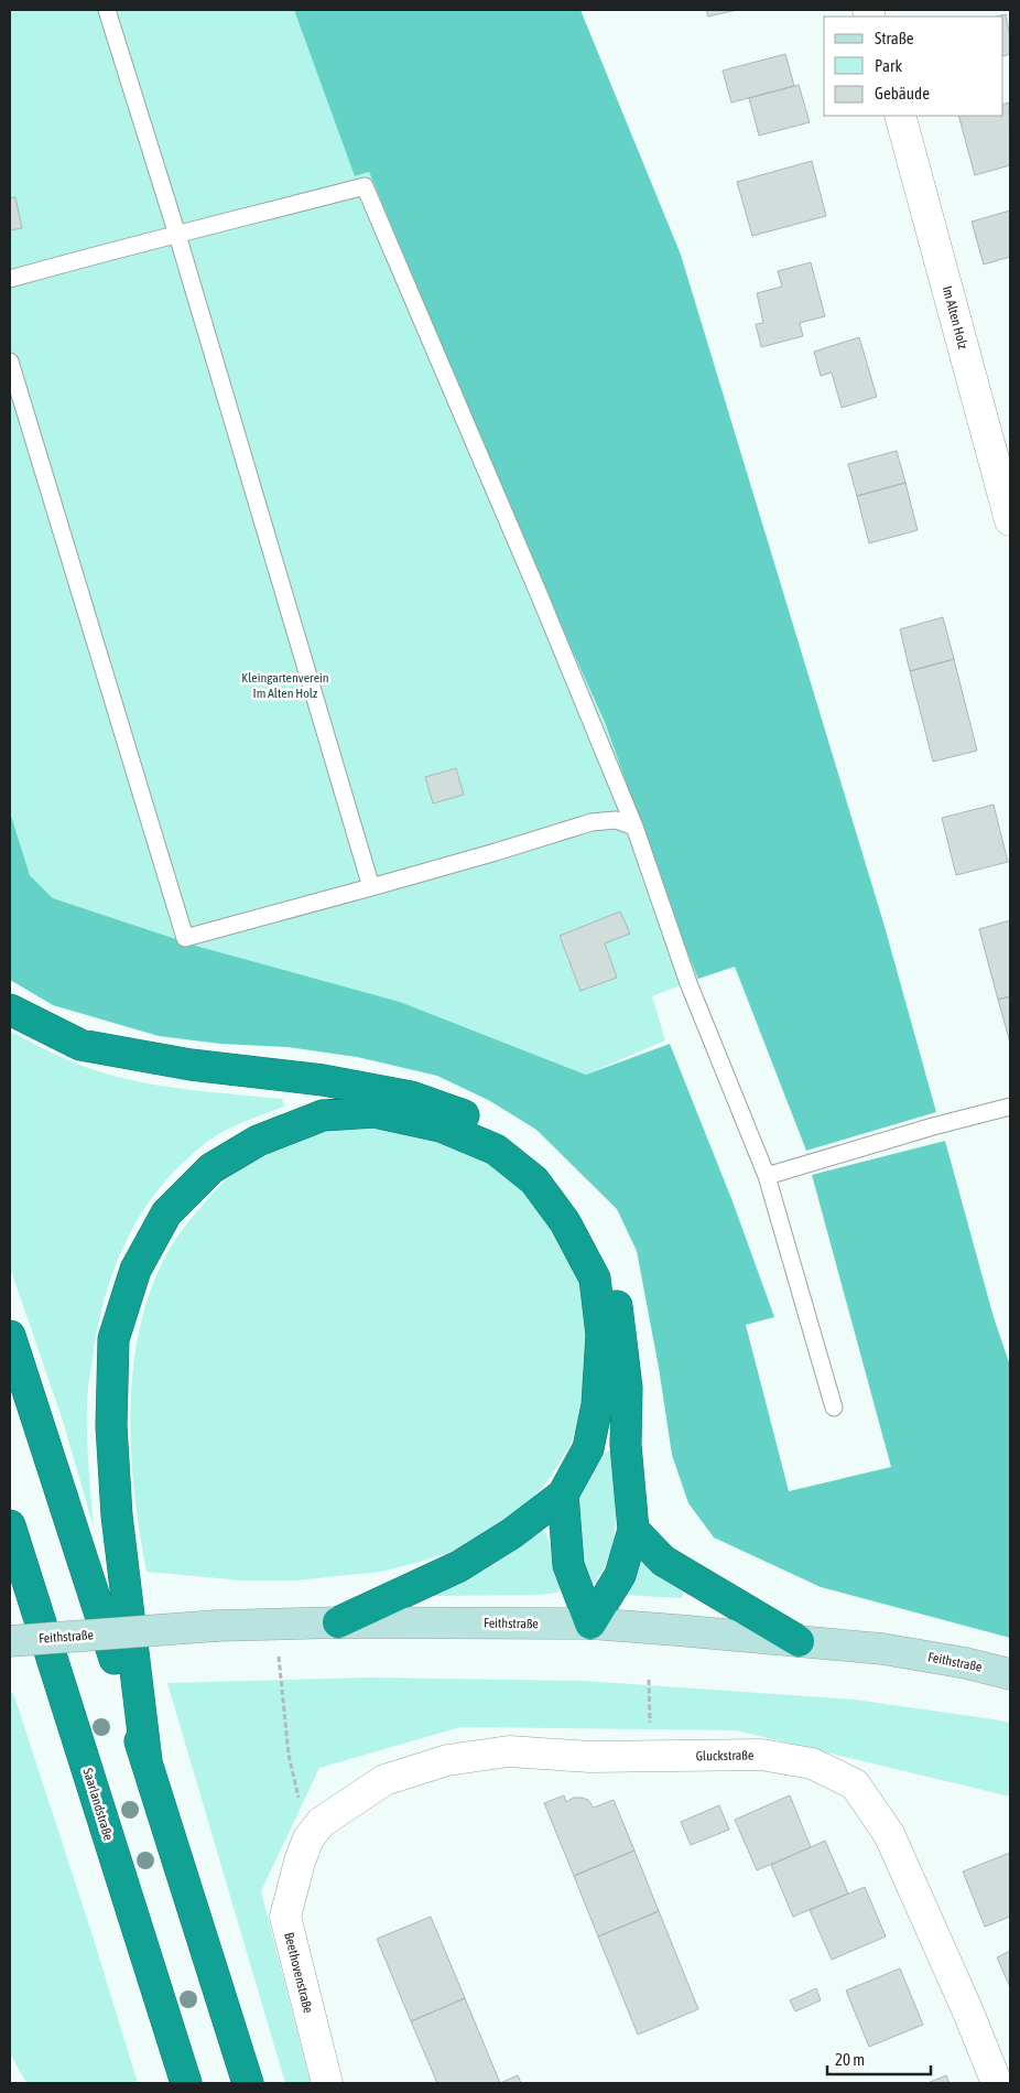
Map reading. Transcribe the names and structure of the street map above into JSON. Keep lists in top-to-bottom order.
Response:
{
  "streets": {
    "highway": ["Saarlandstraße"],
    "main road": ["Feithstraße"],
    "street": ["Im Alten Holz", "Gluckstraße", "Beethovenstraße"]
  },
  "crossings": [
    ["Gluckstraße", "Beethovenstraße"]
  ],
  "parks": ["Kleingartenverein Im Alten Holz"],
  "legend": ["Straße", "Park", "Gebäude"],
  "scale_bar": "20 m"
}
